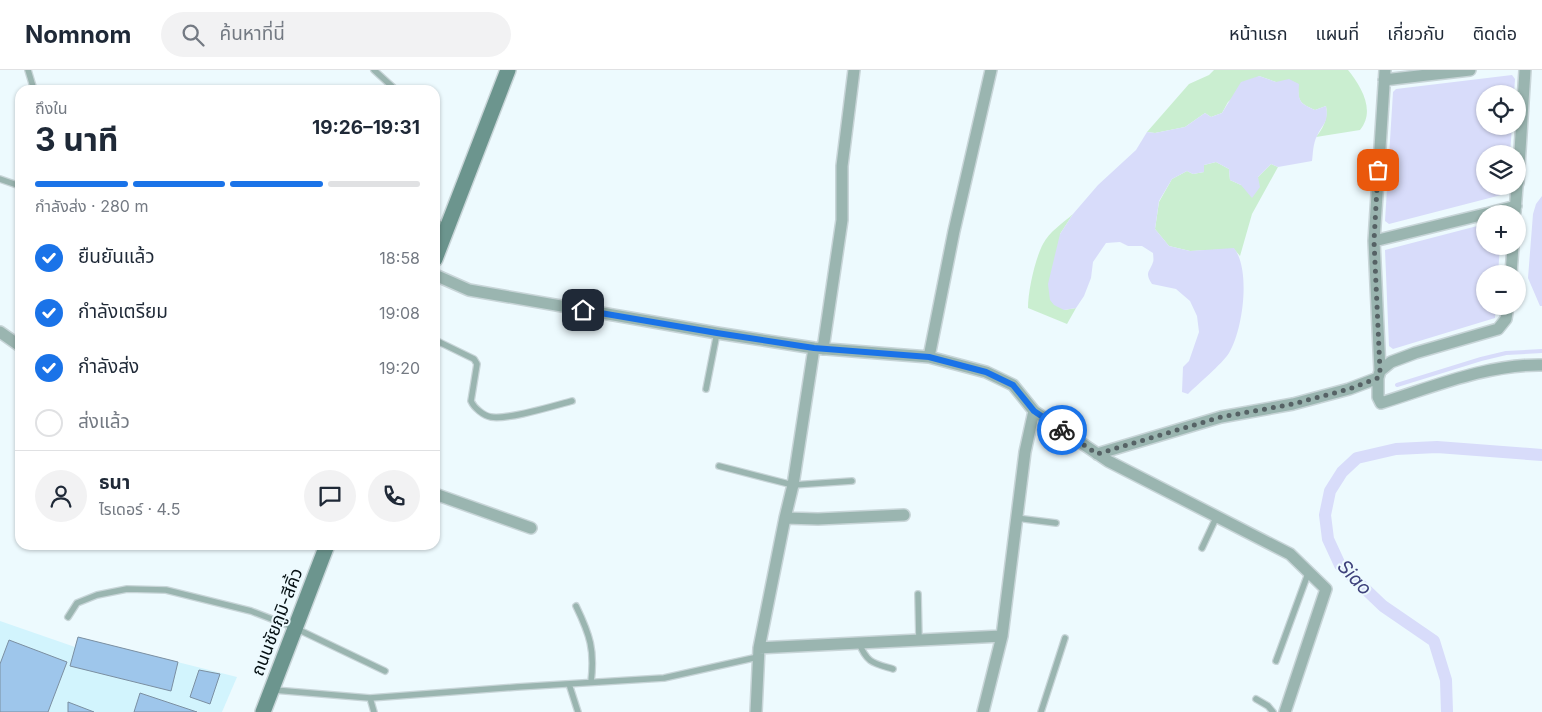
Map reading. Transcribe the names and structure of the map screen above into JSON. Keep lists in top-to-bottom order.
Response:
{
  "streets": {
    "main road": ["ถนนชัยภูมิ-สีคิ้ว"]
  },
  "water": ["Siao"],
  "page": {
    "header": "Nomnom",
    "search": "ค้นหาที่นี่",
    "nav": [
      "หน้าแรก",
      "แผนที่",
      "เกี่ยวกับ",
      "ติดต่อ"
    ],
    "map_buttons": ["+", "−"],
    "heading": ["3 นาที", "ถึงใน", "19:26–19:31"],
    "panel": ["ธนา", "ไรเดอร์ · 4.5"],
    "bar": "กำลังส่ง · 280 m",
    "list": [
      ["ยืนยันแล้ว", "18:58"],
      ["กำลังเตรียม", "19:08"],
      ["กำลังส่ง", "19:20"],
      "ส่งแล้ว"
    ]
  }
}
